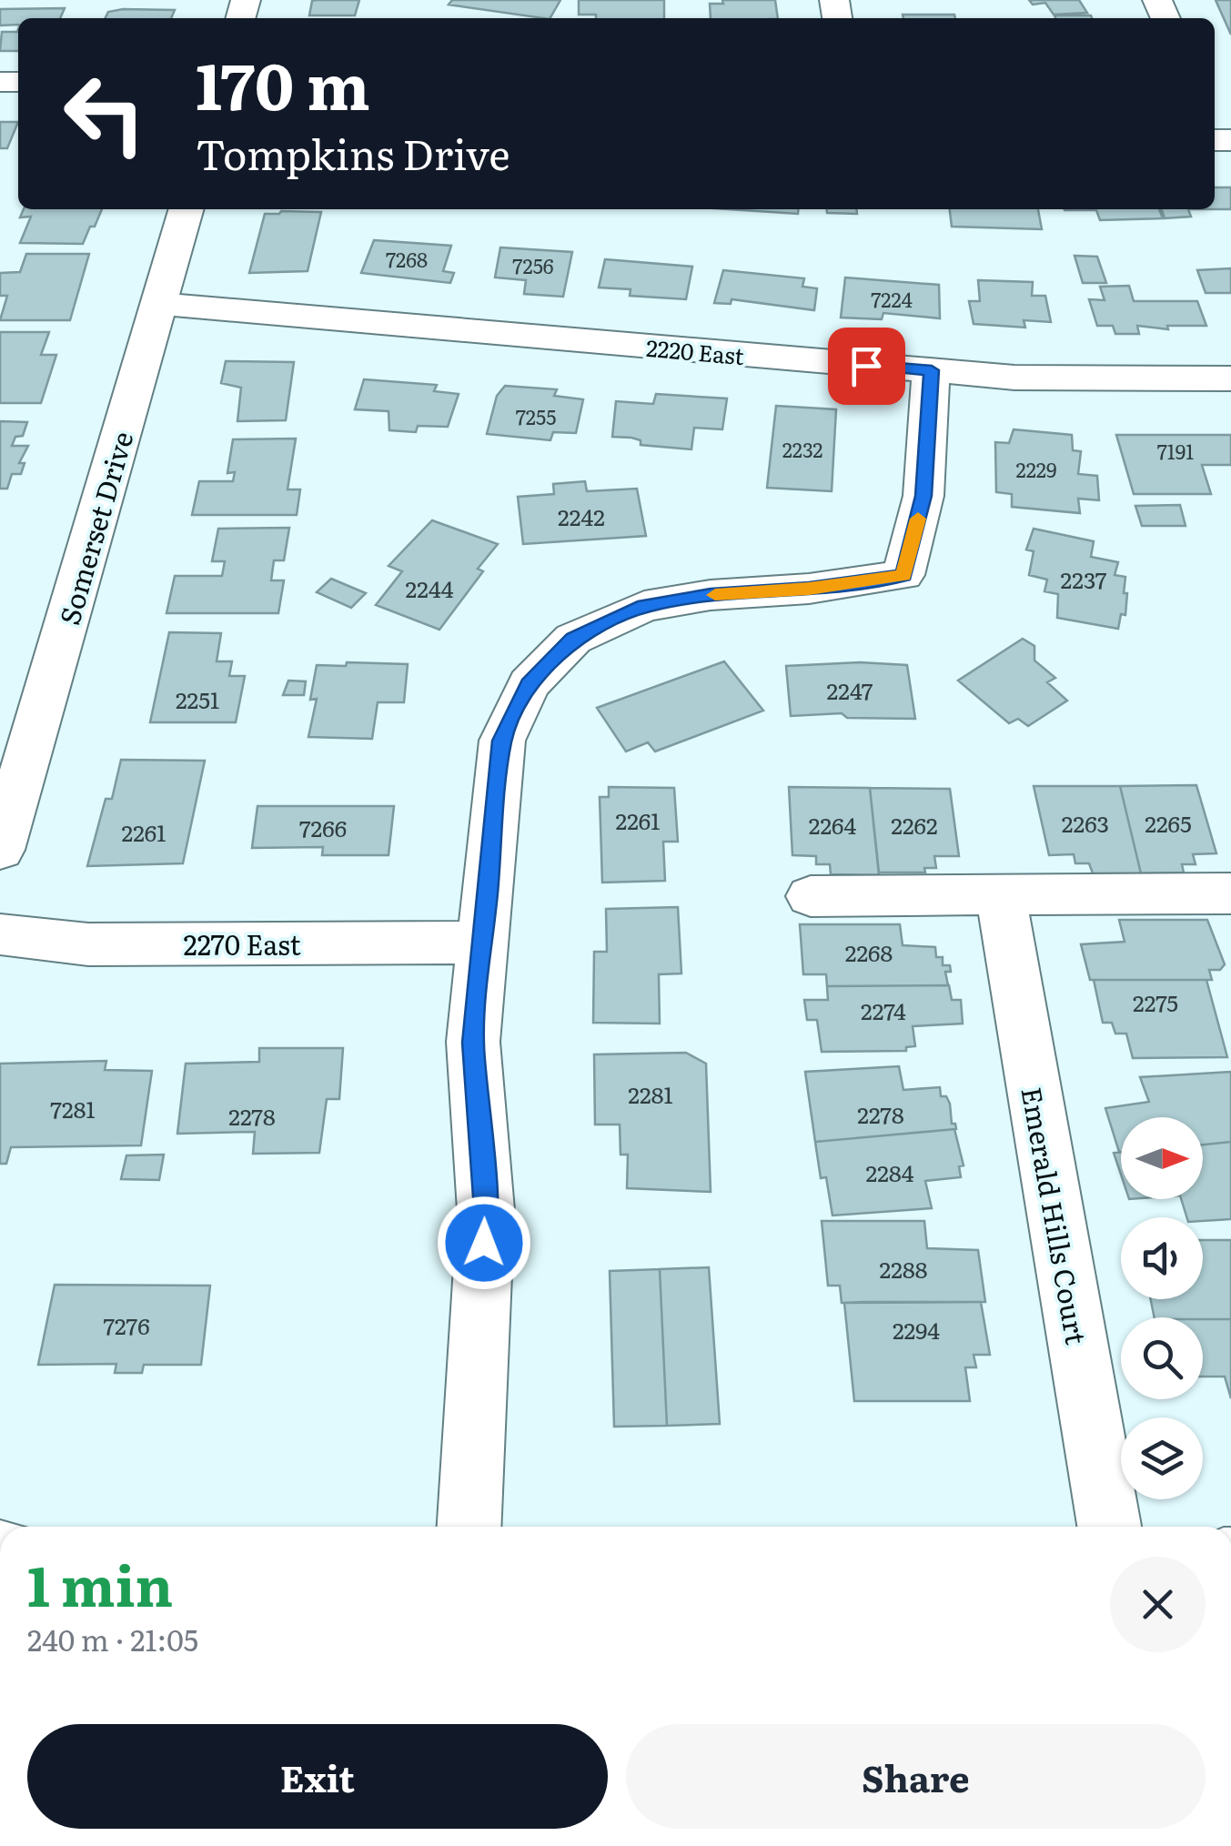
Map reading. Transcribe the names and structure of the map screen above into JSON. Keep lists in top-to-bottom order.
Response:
{
  "streets": {
    "street": [
      "2220 East",
      "Somerset Drive",
      "2270 East",
      "Emerald Hills Court"
    ]
  },
  "crossings": [
    ["2220 East", "Somerset Drive"]
  ],
  "house_numbers": [
    "7268",
    "7256",
    "7224",
    "7255",
    "2232",
    "7191",
    "2229",
    "2242",
    "2237",
    "2244",
    "2247",
    "2251",
    "2261",
    "2263",
    "2265",
    "2264",
    "2262",
    "7266",
    "2261",
    "2268",
    "2275",
    "2274",
    "2281",
    "7281",
    "2278",
    "2278",
    "2284",
    "2288",
    "7276",
    "2294"
  ],
  "north": "right",
  "page": {
    "turn": ["170 m", "Tompkins Drive"],
    "heading": ["1 min", "240 m · 21:05"],
    "buttons": ["Exit", "Share"]
  }
}
